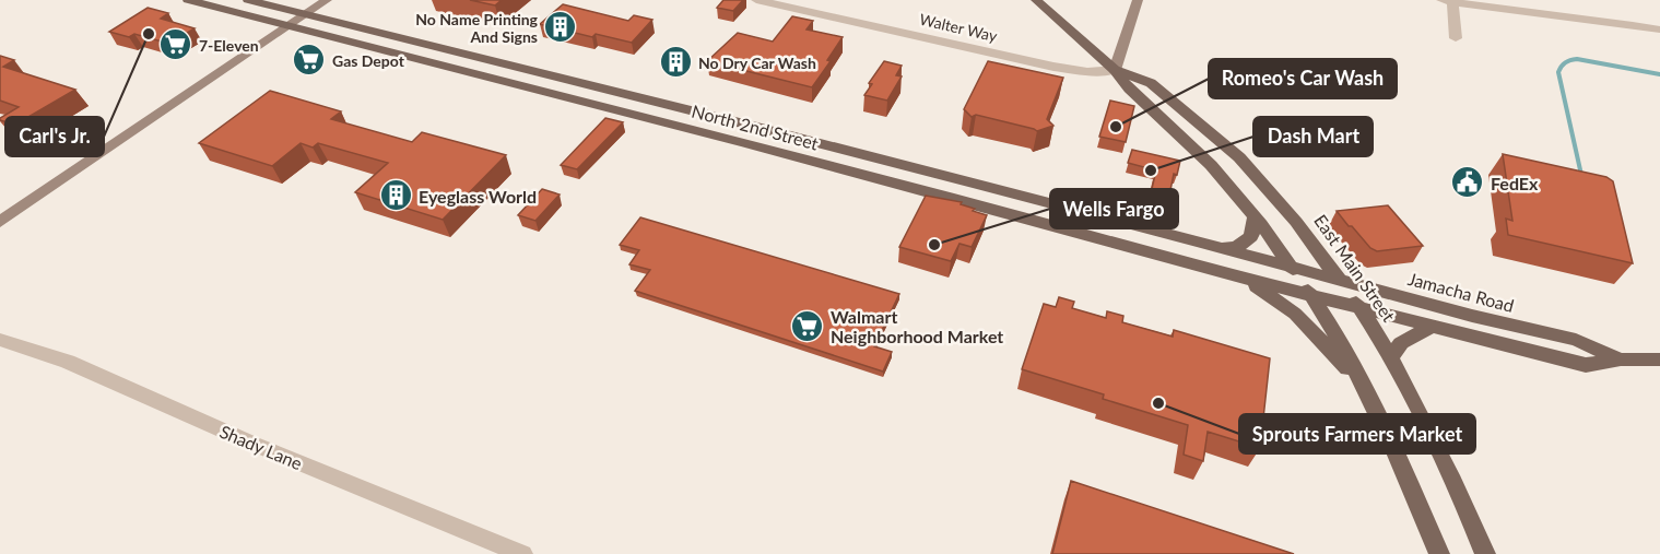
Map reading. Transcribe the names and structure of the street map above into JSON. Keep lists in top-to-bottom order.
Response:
{
  "streets": {
    "main road": ["North 2nd Street", "East Main Street", "Jamacha Road"],
    "street": ["Walter Way", "Shady Lane"]
  },
  "crossings": [
    ["Walter Way", "East Main Street"],
    ["North 2nd Street", "East Main Street"],
    ["North 2nd Street", "Jamacha Road"],
    ["East Main Street", "Jamacha Road"]
  ],
  "places": {
    "building": ["No Name Printing And Signs", "No Dry Car Wash", "Eyeglass World"],
    "other": [
      "Carl's Jr.",
      "Romeo's Car Wash",
      "Dash Mart",
      "Wells Fargo",
      "Sprouts Farmers Market"
    ],
    "supermarket": ["7-Eleven", "Gas Depot", "Walmart Neighborhood Market"],
    "public building": ["FedEx"]
  }
}
